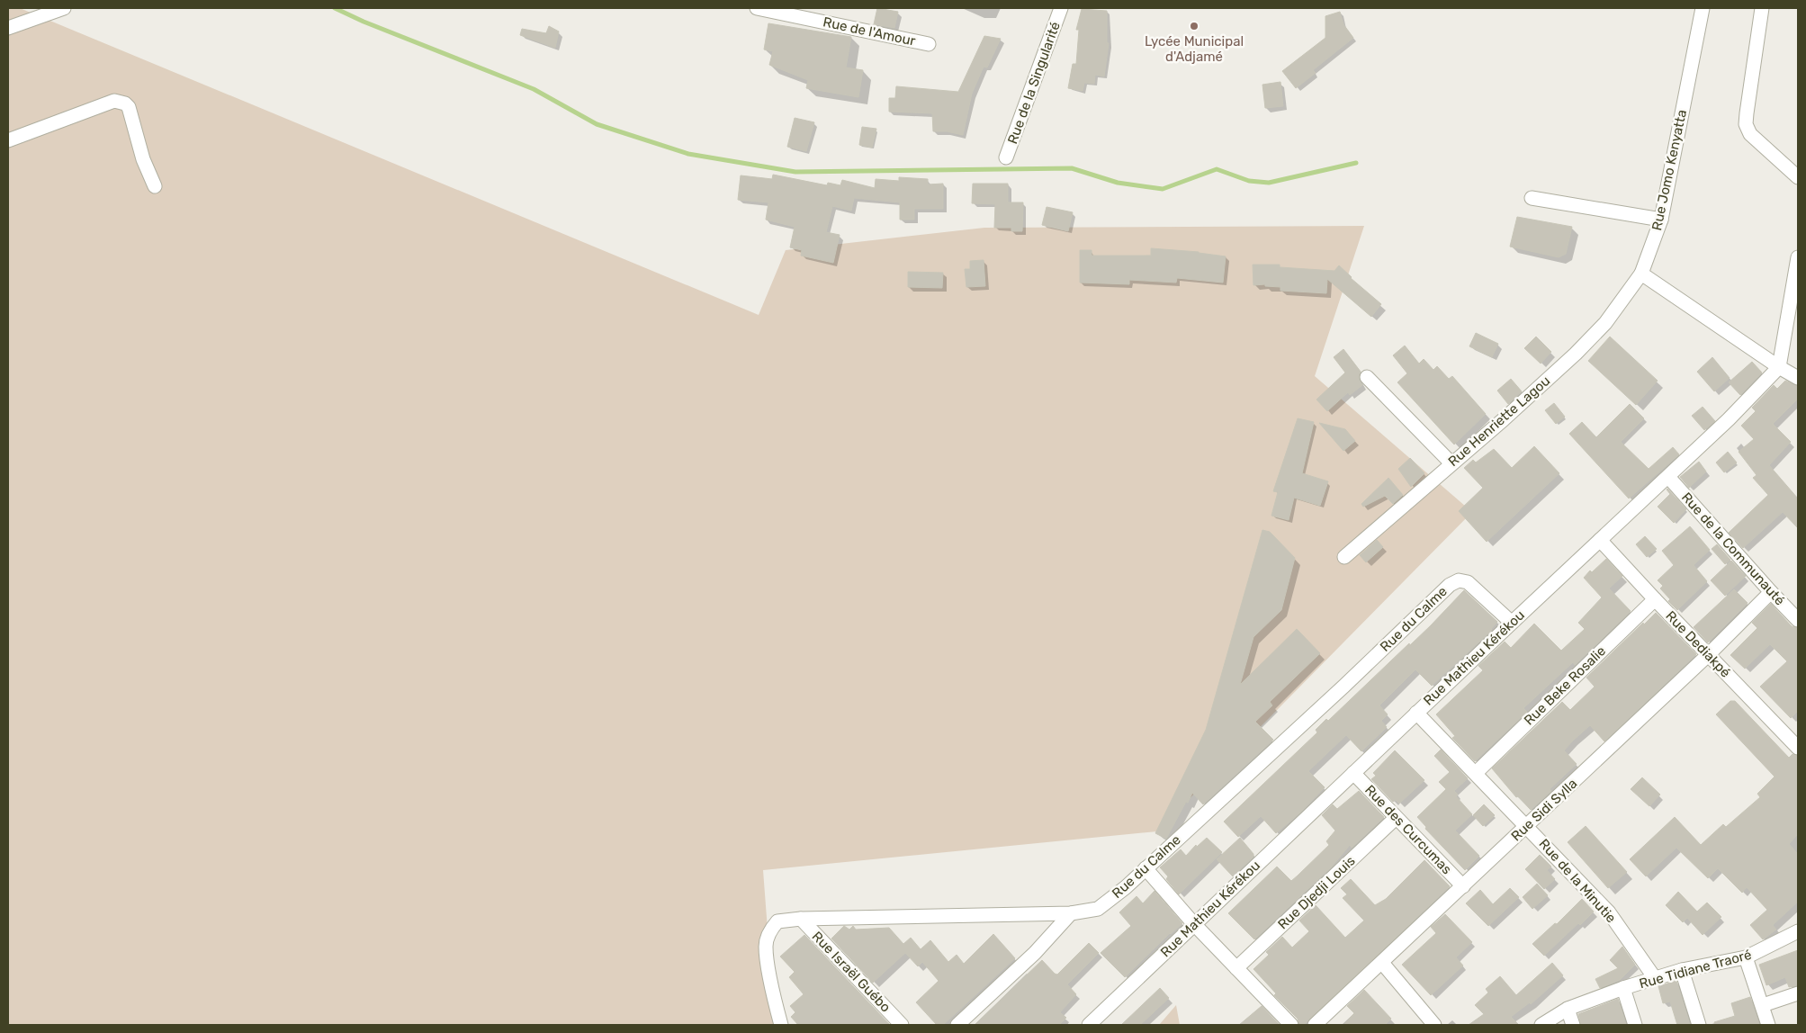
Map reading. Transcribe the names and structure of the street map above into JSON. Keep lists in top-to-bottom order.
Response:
{
  "streets": {
    "street": [
      "Rue de l'Amour",
      "Rue de la Singularité",
      "Rue Jomo Kenyatta",
      "Rue Henriette Lagou",
      "Rue de la Communauté",
      "Rue du Calme",
      "Rue Dediakpé",
      "Rue Mathieu Kérékou",
      "Rue Beke Rosalie",
      "Rue Sidi Sylla",
      "Rue des Curcumas",
      "Rue de la Minutie",
      "Rue Djedji Louis",
      "Rue Tidiane Traoré",
      "Rue Israël Guébo"
    ]
  },
  "crossings": [
    ["Rue Jomo Kenyatta", "Rue Henriette Lagou"],
    ["Rue de la Communauté", "Rue Mathieu Kérékou"],
    ["Rue de la Communauté", "Rue Sidi Sylla"],
    ["Rue du Calme", "Rue Mathieu Kérékou"],
    ["Rue du Calme", "Rue Israël Guébo"],
    ["Rue Dediakpé", "Rue Mathieu Kérékou"],
    ["Rue Dediakpé", "Rue Beke Rosalie"],
    ["Rue Dediakpé", "Rue Sidi Sylla"],
    ["Rue Mathieu Kérékou", "Rue des Curcumas"],
    ["Rue Mathieu Kérékou", "Rue de la Minutie"],
    ["Rue Beke Rosalie", "Rue de la Minutie"],
    ["Rue Sidi Sylla", "Rue des Curcumas"],
    ["Rue Sidi Sylla", "Rue de la Minutie"],
    ["Rue des Curcumas", "Rue Djedji Louis"],
    ["Rue de la Minutie", "Rue Tidiane Traoré"]
  ],
  "places": ["Lycée Municipal d'Adjamé"]
}
